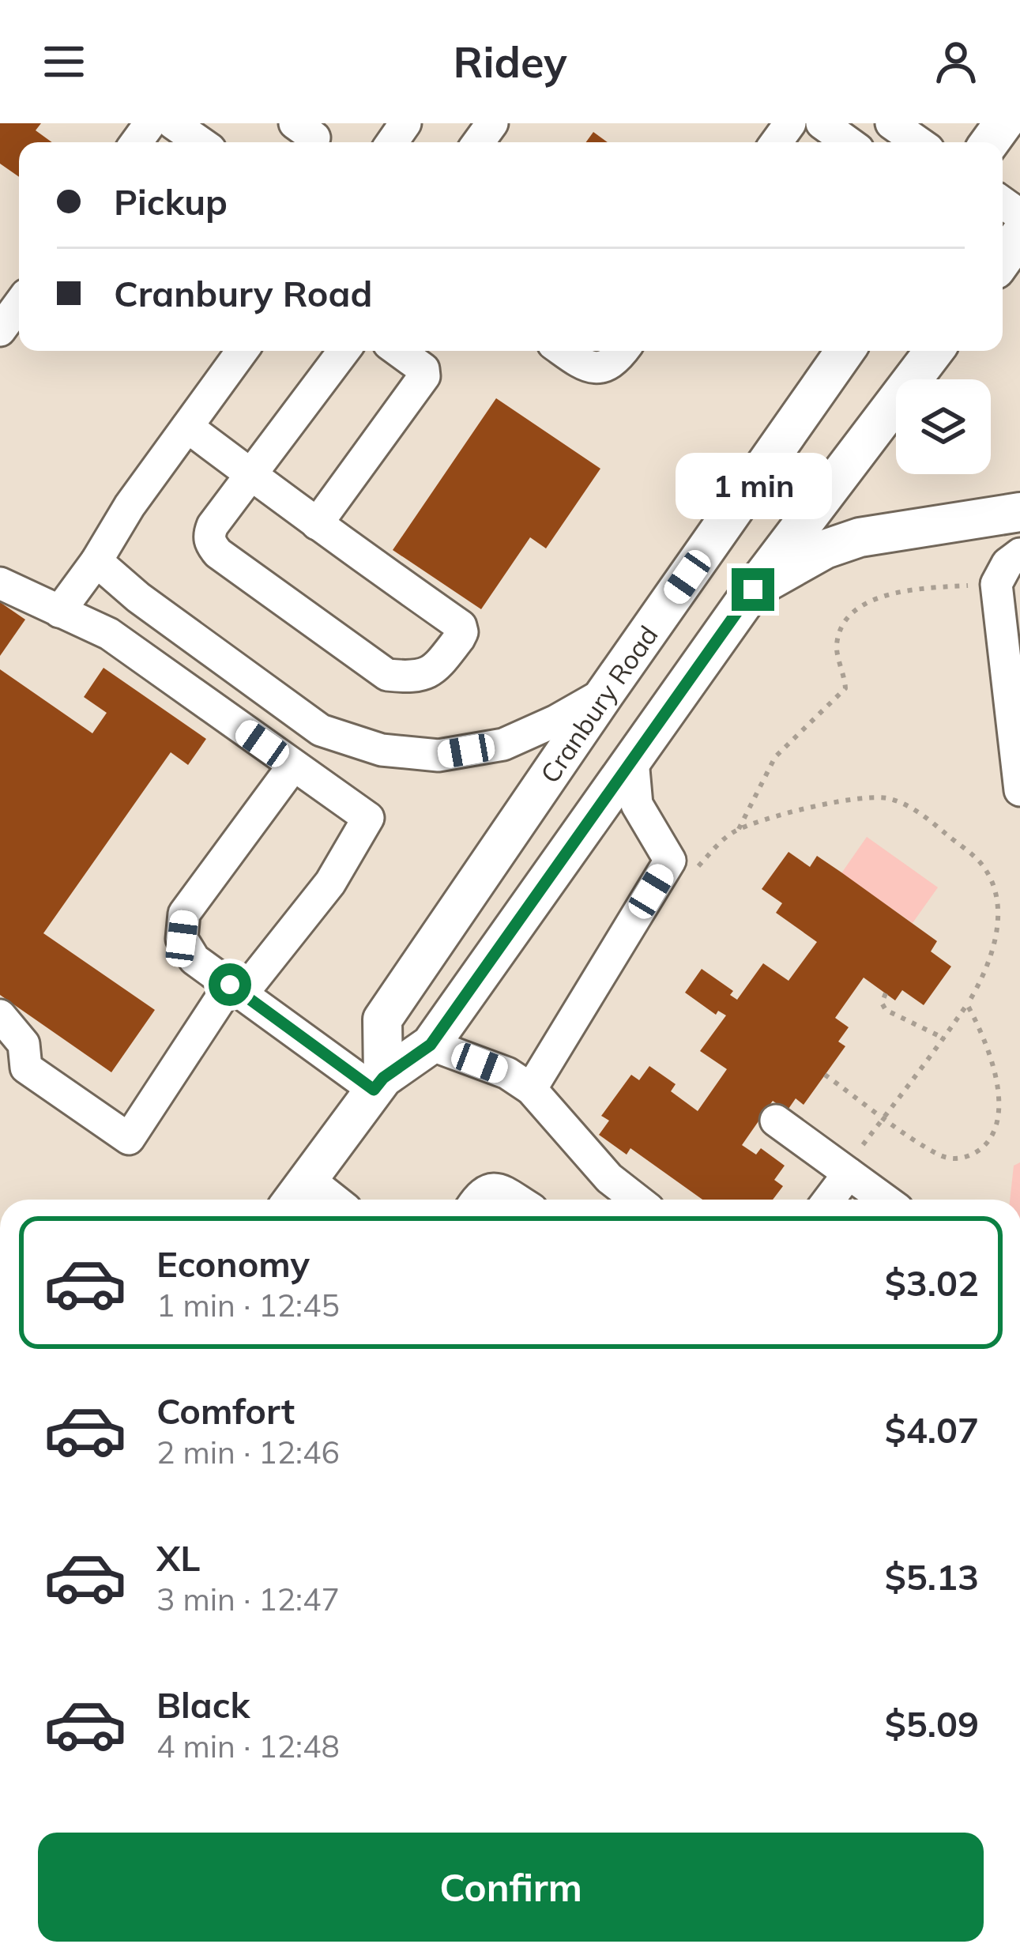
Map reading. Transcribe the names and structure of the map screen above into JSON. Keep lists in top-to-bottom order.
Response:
{
  "streets": {
    "main road": ["Cranbury Road"]
  },
  "page": {
    "header": "Ridey",
    "banner": ["Pickup", "Cranbury Road"],
    "bubble": "1 min",
    "list": [
      {
        "name": "Economy",
        "note": "1 min · 12:45",
        "value": "$3.02"
      },
      {
        "name": "Comfort",
        "note": "2 min · 12:46",
        "value": "$4.07"
      },
      {
        "name": "XL",
        "note": "3 min · 12:47",
        "value": "$5.13"
      },
      {
        "name": "Black",
        "note": "4 min · 12:48",
        "value": "$5.09"
      }
    ],
    "buttons": "Confirm"
  }
}
